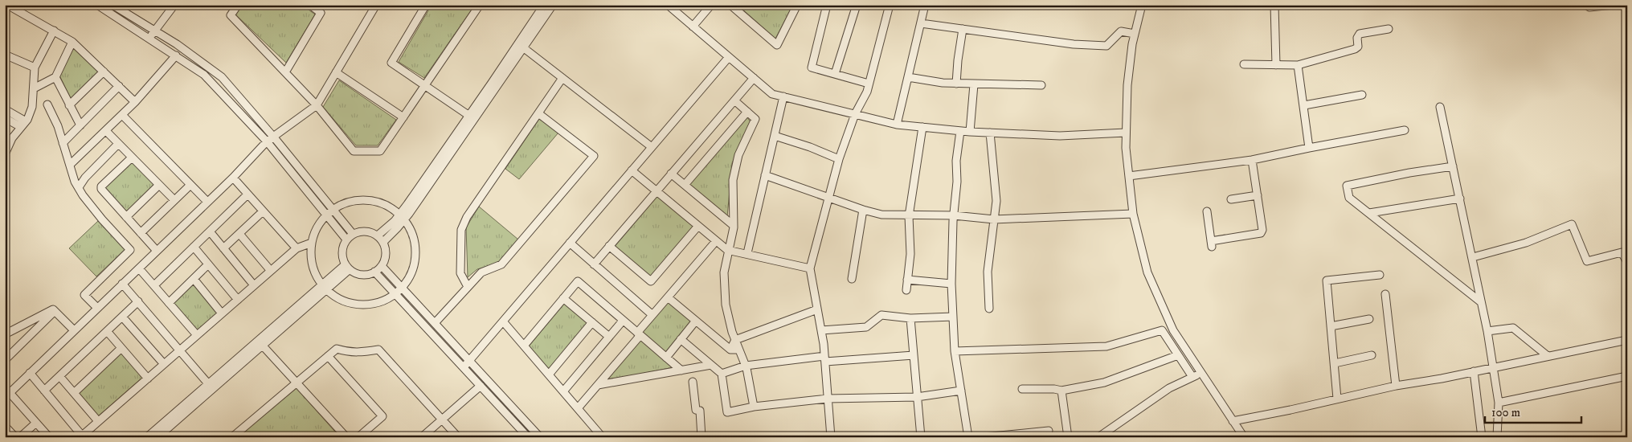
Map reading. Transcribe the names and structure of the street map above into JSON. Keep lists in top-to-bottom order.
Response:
{
  "scale_bar": "100 m"
}
